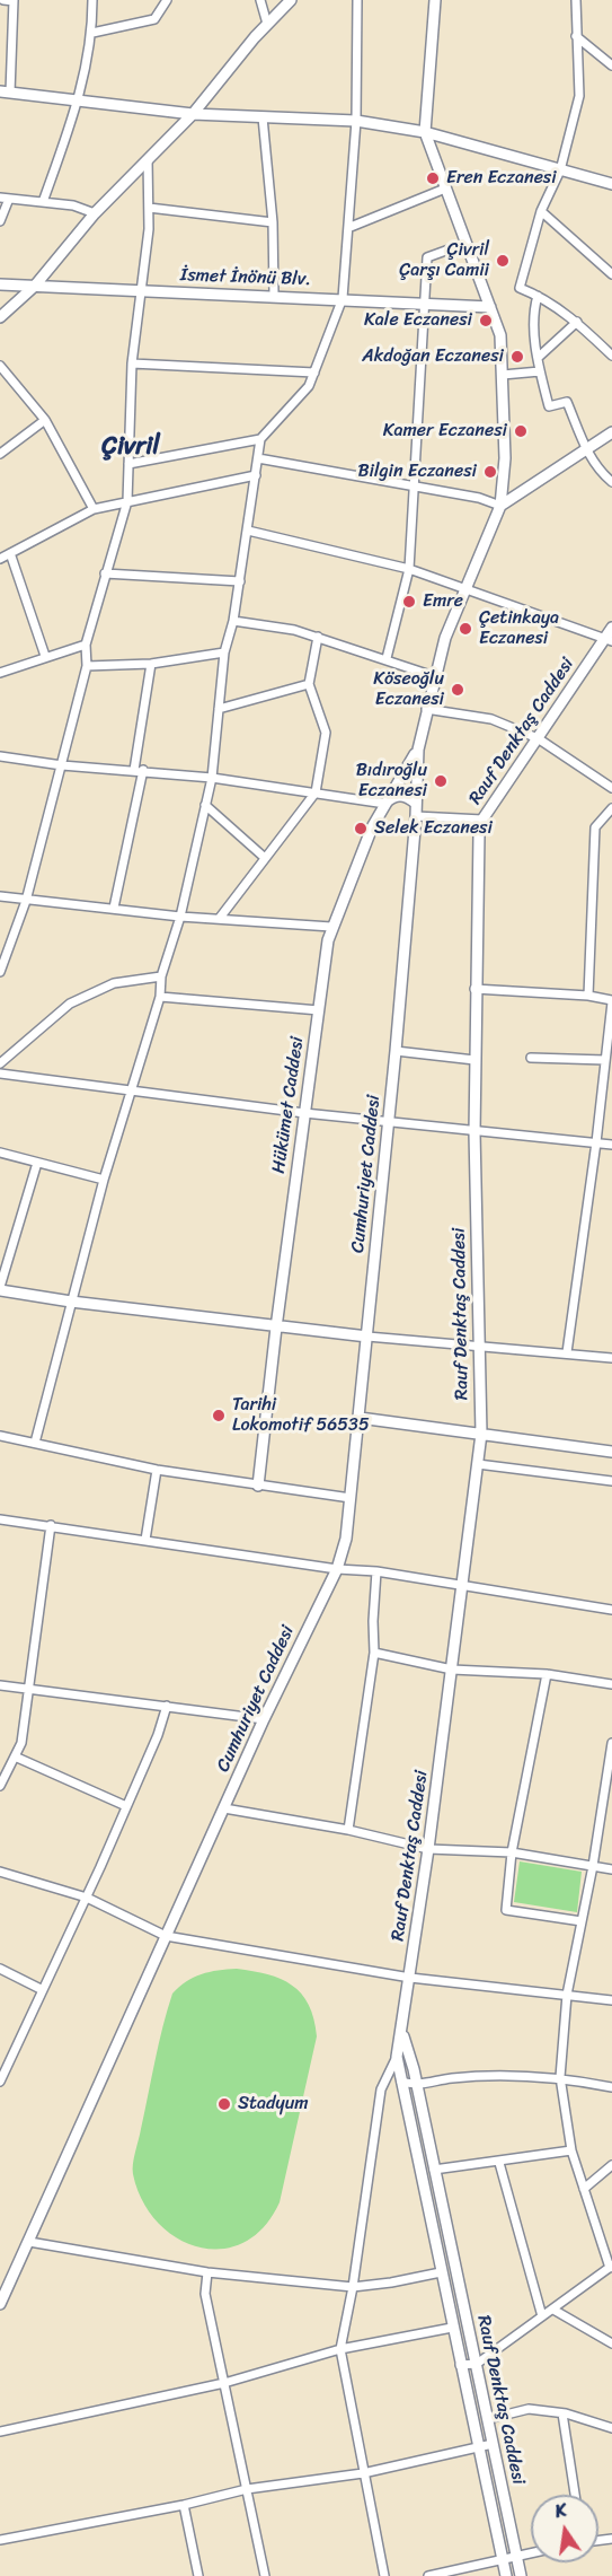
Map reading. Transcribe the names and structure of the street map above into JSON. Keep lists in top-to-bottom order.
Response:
{
  "streets": {
    "street": [
      "İsmet İnönü Blv.",
      "Rauf Denktaş Caddesi",
      "Hükümet Caddesi",
      "Cumhuriyet Caddesi"
    ]
  },
  "crossings": [
    ["İsmet İnönü Blv.", "Cumhuriyet Caddesi"],
    ["Hükümet Caddesi", "Cumhuriyet Caddesi"]
  ],
  "districts": ["Çivril"],
  "places": [
    "Eren Eczanesi",
    "Çivril Çarşı Camii",
    "Kale Eczanesi",
    "Akdoğan Eczanesi",
    "Kamer Eczanesi",
    "Bilgin Eczanesi",
    "Emre",
    "Çetinkaya Eczanesi",
    "Köseoğlu Eczanesi",
    "Bıdıroğlu Eczanesi",
    "Selek Eczanesi",
    "Tarihi Lokomotif 56535",
    "Stadyum"
  ],
  "north": "top"
}
